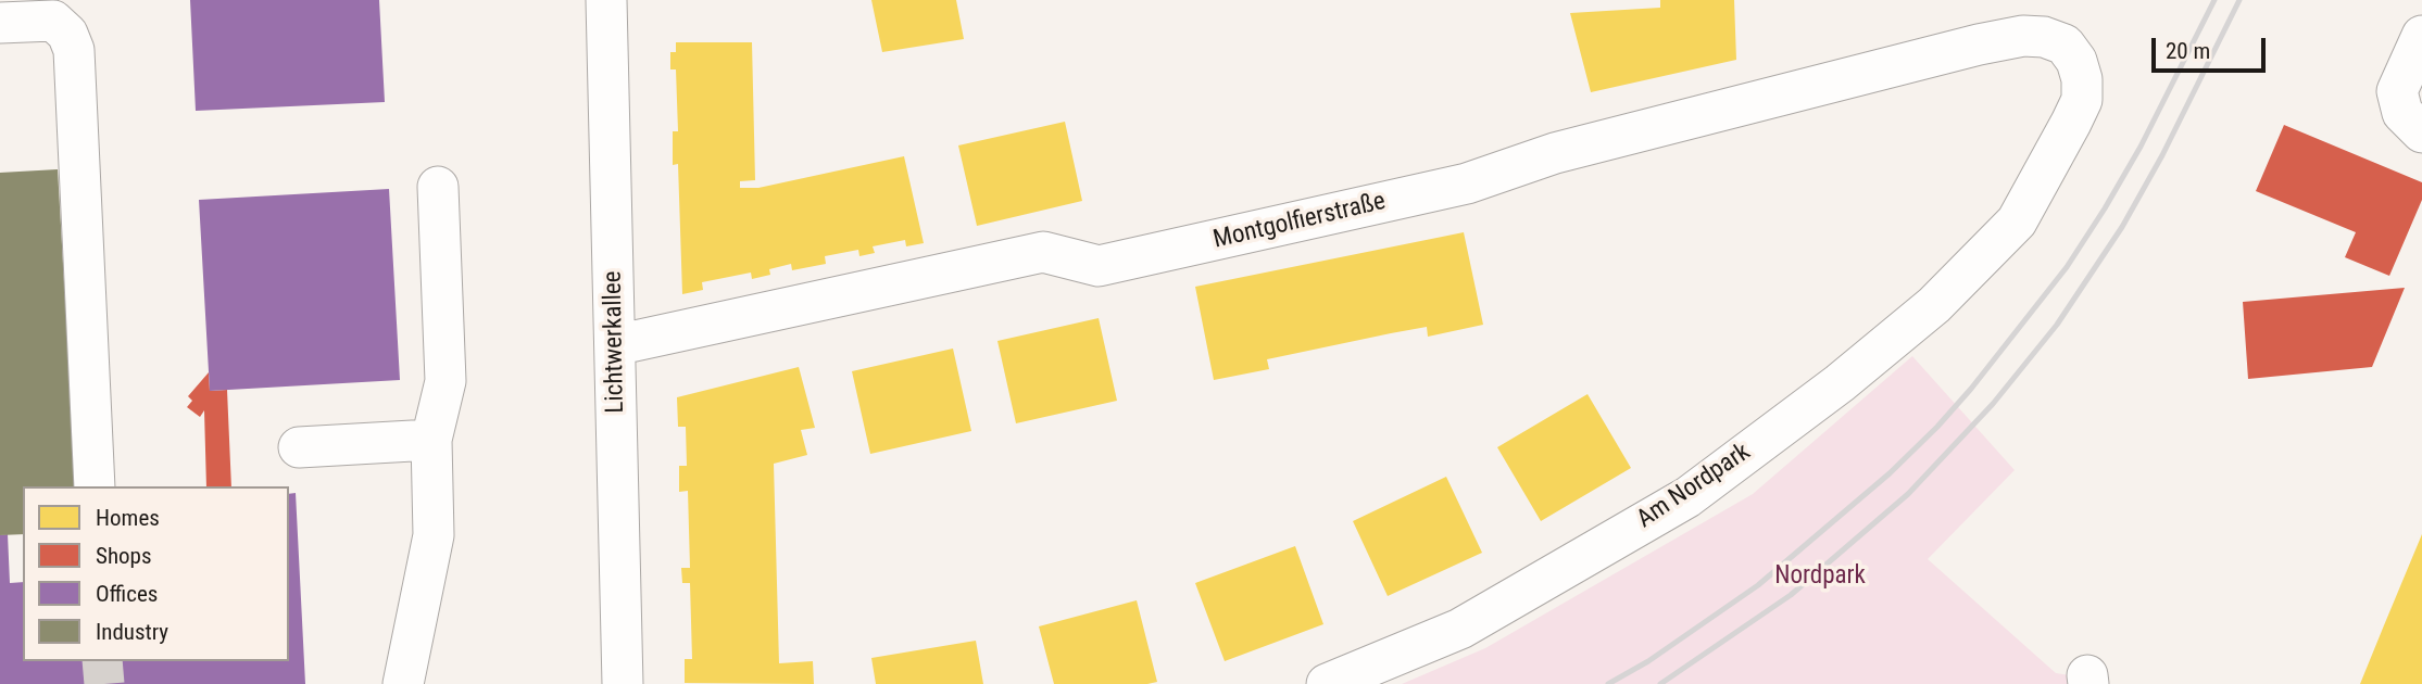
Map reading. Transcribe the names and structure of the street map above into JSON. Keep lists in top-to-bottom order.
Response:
{
  "streets": {
    "street": ["Montgolfierstraße", "Lichtwerkallee", "Am Nordpark"]
  },
  "crossings": [
    ["Montgolfierstraße", "Lichtwerkallee"],
    ["Montgolfierstraße", "Am Nordpark"]
  ],
  "parks": ["Nordpark"],
  "legend": [
    "Homes",
    "Shops",
    "Offices",
    "Industry"
  ],
  "scale_bar": "20 m"
}
